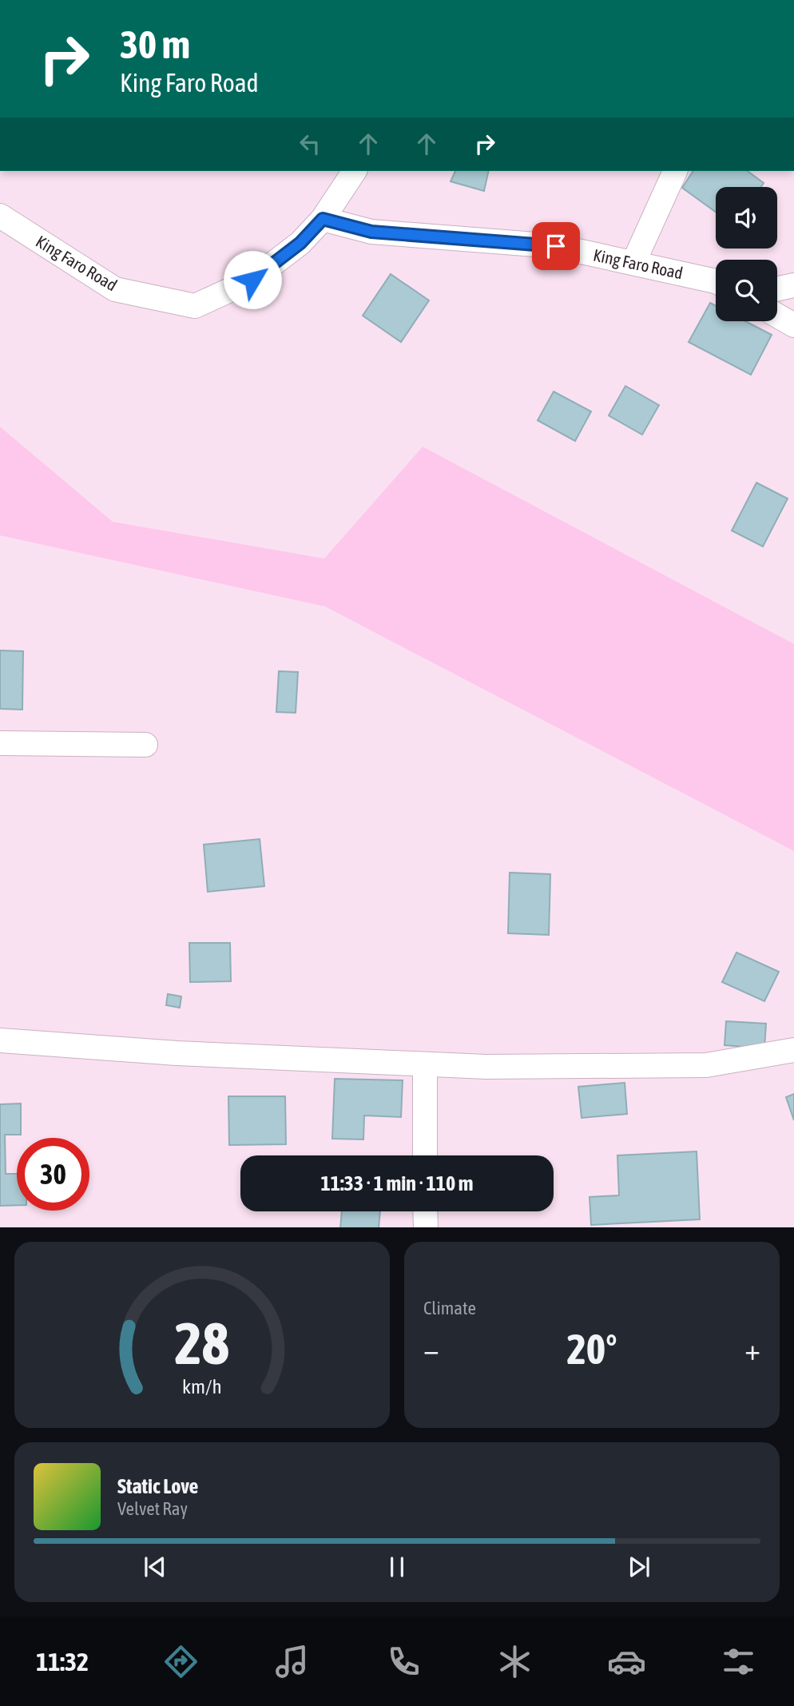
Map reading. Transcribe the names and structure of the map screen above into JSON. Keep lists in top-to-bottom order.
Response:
{
  "streets": {
    "street": ["King Faro Road"]
  },
  "page": {
    "turn": ["30 m", "King Faro Road"],
    "limit": "30",
    "trip": "11:33 · 1 min · 110 m",
    "tile": "Climate",
    "heat": ["−", "20°", "+"],
    "song": ["Static Love", "Velvet Ray"],
    "tabs": "11:32",
    "gauge": ["28", "km/h"]
  }
}
